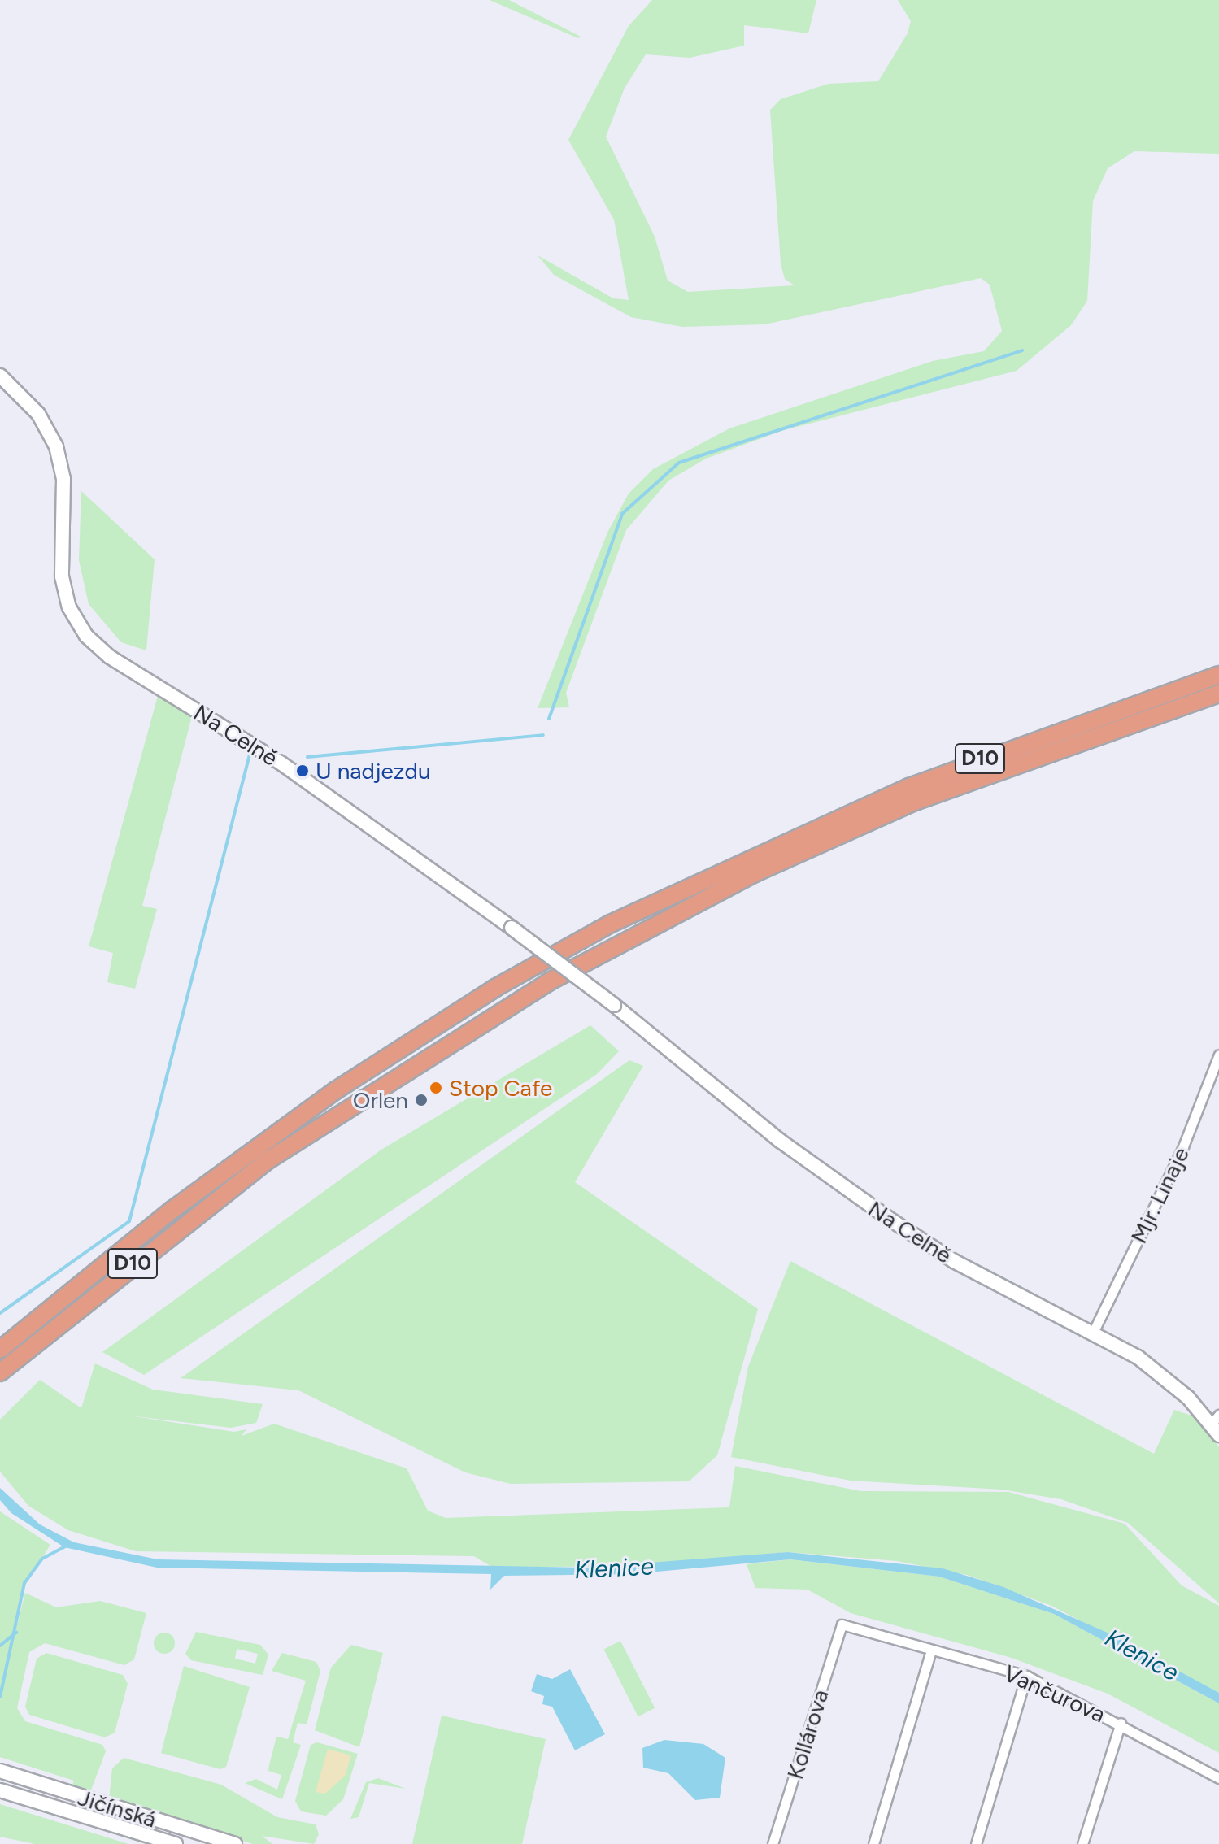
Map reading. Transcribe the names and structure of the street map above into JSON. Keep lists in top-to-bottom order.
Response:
{
  "streets": {
    "highway": ["D10"],
    "street": [
      "Na Celně",
      "Mjr. Linaje",
      "Vančurova",
      "Kollárova",
      "Jičínská"
    ]
  },
  "crossings": [
    ["Na Celně", "Mjr. Linaje"],
    ["Vančurova", "Kollárova"]
  ],
  "water": ["Klenice"],
  "places": ["U nadjezdu", "Stop Cafe", "Orlen"]
}
